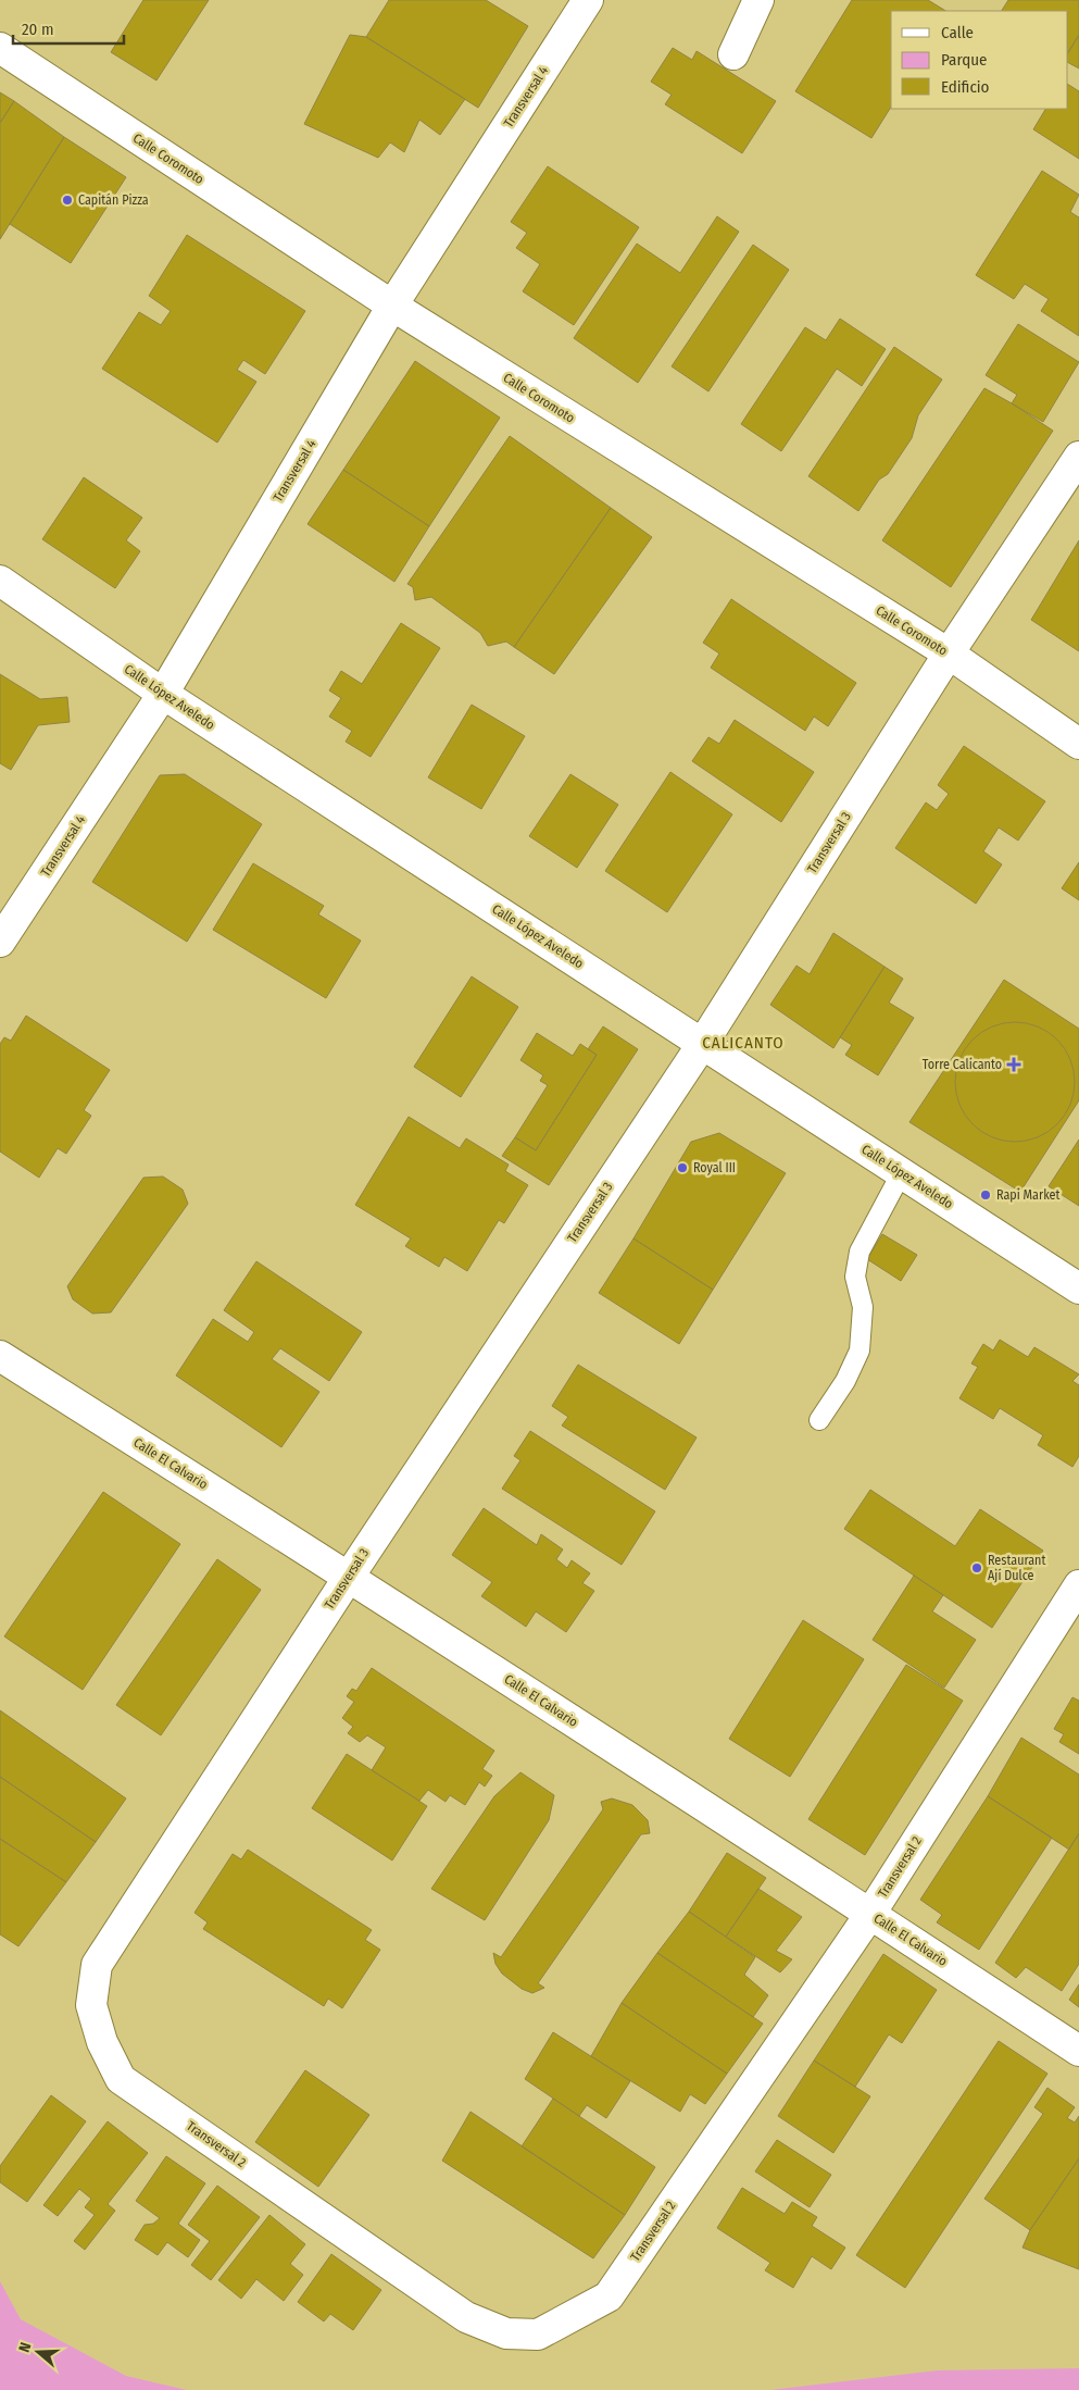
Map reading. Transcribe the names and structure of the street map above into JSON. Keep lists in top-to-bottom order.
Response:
{
  "streets": {
    "street": [
      "Transversal 4",
      "Calle Coromoto",
      "Calle López Aveledo",
      "Transversal 3",
      "Calle El Calvario",
      "Transversal 2"
    ]
  },
  "crossings": [
    ["Transversal 4", "Calle Coromoto"],
    ["Transversal 4", "Calle López Aveledo"],
    ["Calle Coromoto", "Transversal 3"],
    ["Calle López Aveledo", "Transversal 3"],
    ["Transversal 3", "Calle El Calvario"],
    ["Transversal 3", "Transversal 2"],
    ["Calle El Calvario", "Transversal 2"]
  ],
  "districts": ["CALICANTO"],
  "places": {
    "other": [
      "Capitán Pizza",
      "Royal III",
      "Rapi Market",
      "Restaurant Ají Dulce"
    ],
    "health": ["Torre Calicanto"]
  },
  "legend": ["Calle", "Parque", "Edificio"],
  "scale_bar": "20 m",
  "north": "left"
}
